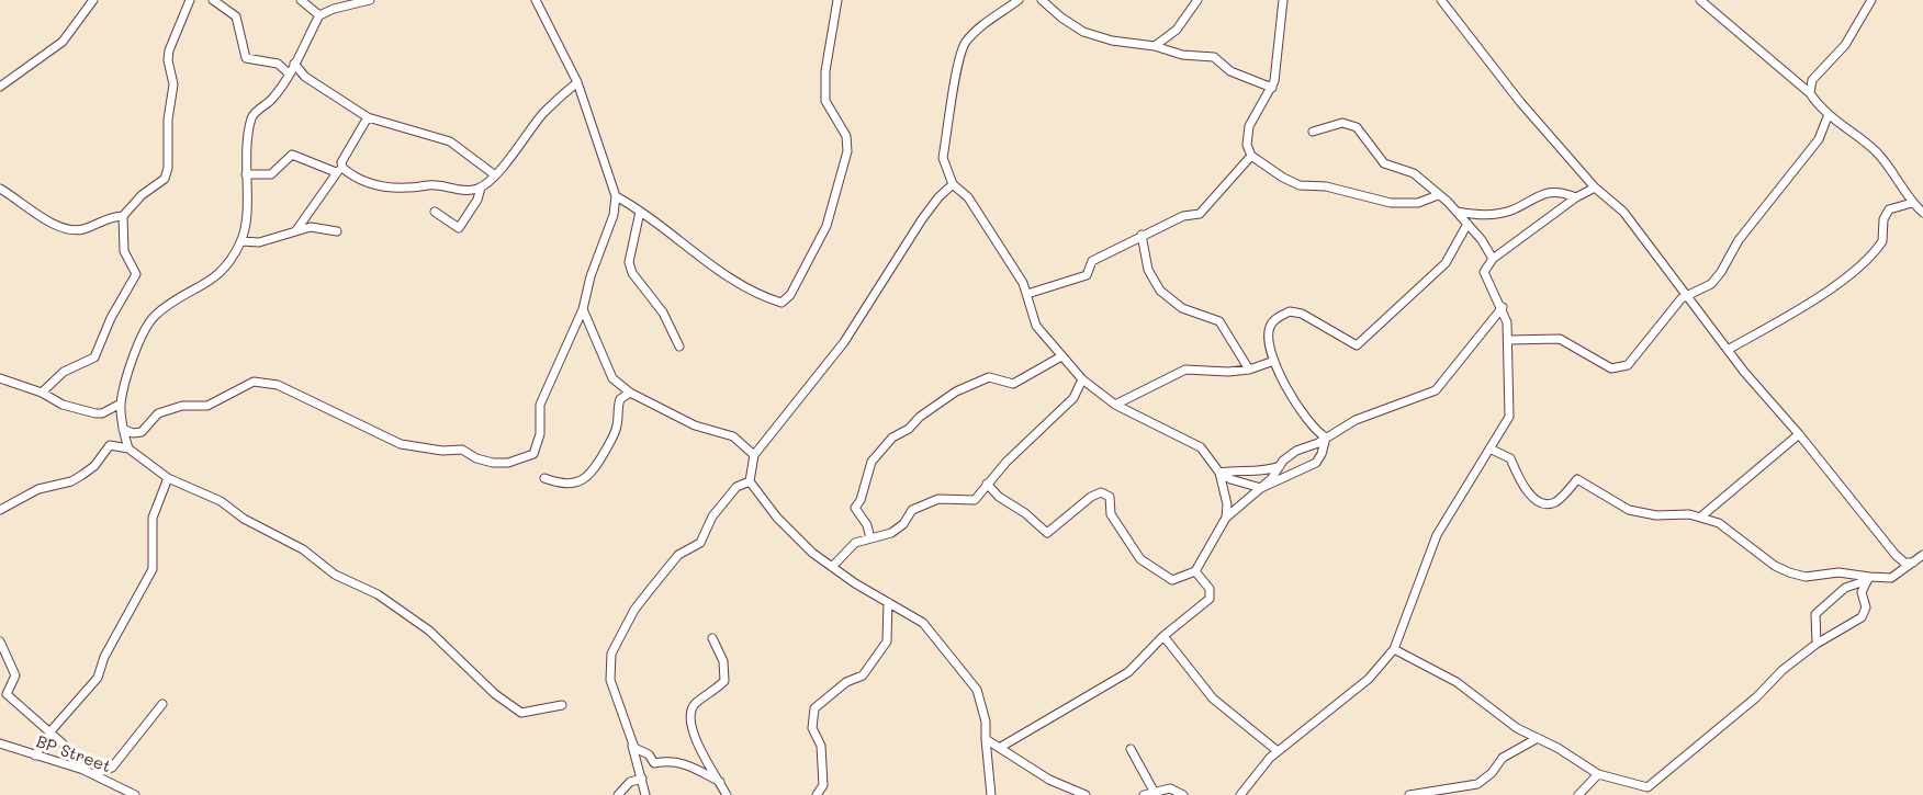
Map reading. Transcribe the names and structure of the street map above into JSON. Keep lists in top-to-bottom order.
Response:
{
  "streets": {
    "street": ["BP Street"]
  }
}
